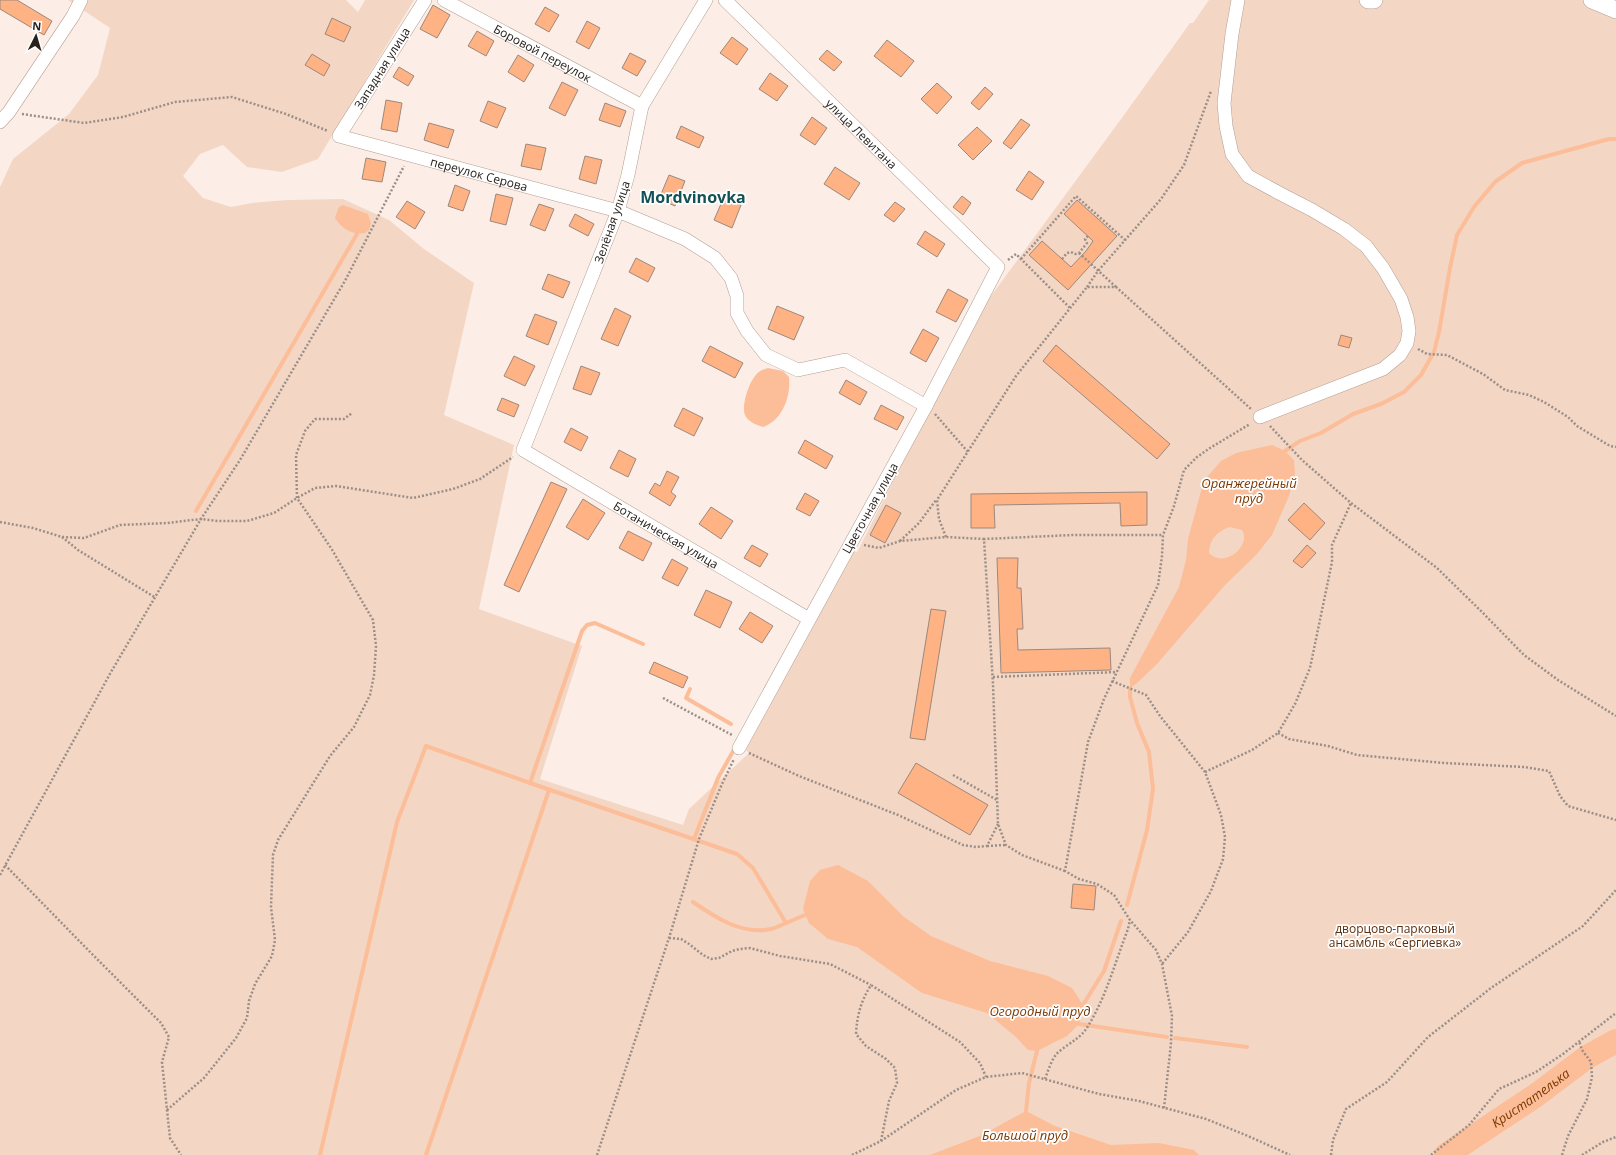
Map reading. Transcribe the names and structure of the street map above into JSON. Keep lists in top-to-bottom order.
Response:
{
  "streets": {
    "street": [
      "Боровой переулок",
      "Западная улица",
      "улица Левитана",
      "переулок Серова",
      "Зелёная улица",
      "Цветочная улица",
      "Ботаническая улица"
    ]
  },
  "crossings": [
    ["Боровой переулок", "Зелёная улица"],
    ["Западная улица", "переулок Серова"],
    ["улица Левитана", "Цветочная улица"],
    ["переулок Серова", "Зелёная улица"],
    ["переулок Серова", "Цветочная улица"],
    ["Зелёная улица", "Ботаническая улица"],
    ["Цветочная улица", "Ботаническая улица"]
  ],
  "districts": ["Mordvinovka"],
  "water": [
    "Оранжерейный пруд",
    "Огородный пруд",
    "Кристателька",
    "Большой пруд"
  ],
  "parks": ["дворцово-парковый ансамбль «Сергиевка»"],
  "north": "top"
}
